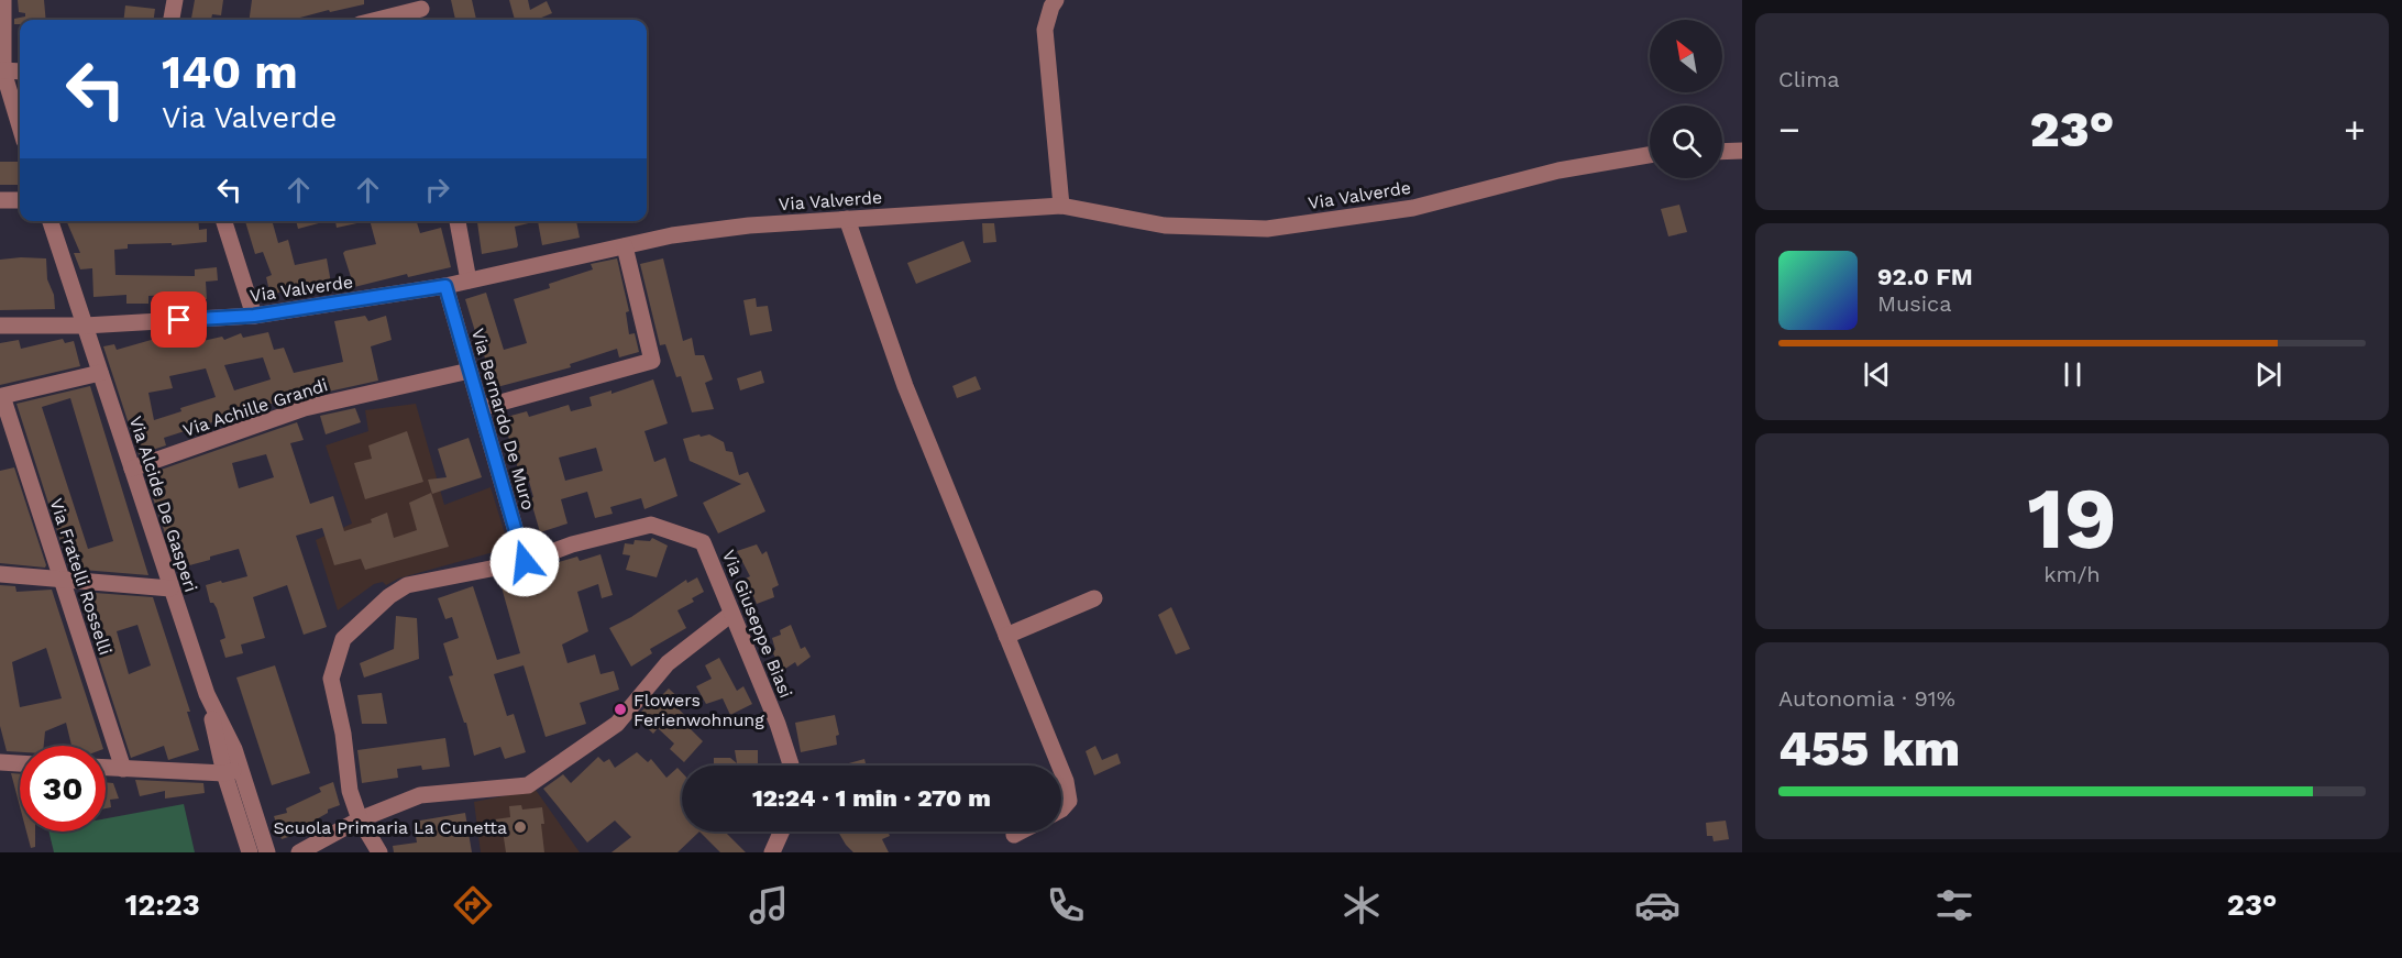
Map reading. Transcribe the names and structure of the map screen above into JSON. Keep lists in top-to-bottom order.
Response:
{
  "streets": {
    "street": [
      "Via Valverde",
      "Via Achille Grandi",
      "Via Bernardo De Muro",
      "Via Alcide De Gasperi",
      "Via Fratelli Rosselli",
      "Via Giuseppe Biasi"
    ]
  },
  "crossings": [
    ["Via Valverde", "Via Bernardo De Muro"],
    ["Via Valverde", "Via Alcide De Gasperi"],
    ["Via Achille Grandi", "Via Bernardo De Muro"],
    ["Via Achille Grandi", "Via Alcide De Gasperi"],
    ["Via Bernardo De Muro", "Via Giuseppe Biasi"],
    ["Via Alcide De Gasperi", "Via Fratelli Rosselli"]
  ],
  "places": ["Flowers Ferienwohnung", "Scuola Primaria La Cunetta"],
  "north": "top left",
  "page": {
    "tile": [
      "Clima",
      ["19", "km/h"],
      ["Autonomia · 91%", "455 km"]
    ],
    "turn": ["140 m", "Via Valverde"],
    "heat": ["−", "23°", "+"],
    "song": ["92.0 FM", "Musica"],
    "limit": "30",
    "trip": "12:24 · 1 min · 270 m",
    "tabs": ["12:23", "23°"]
  }
}
